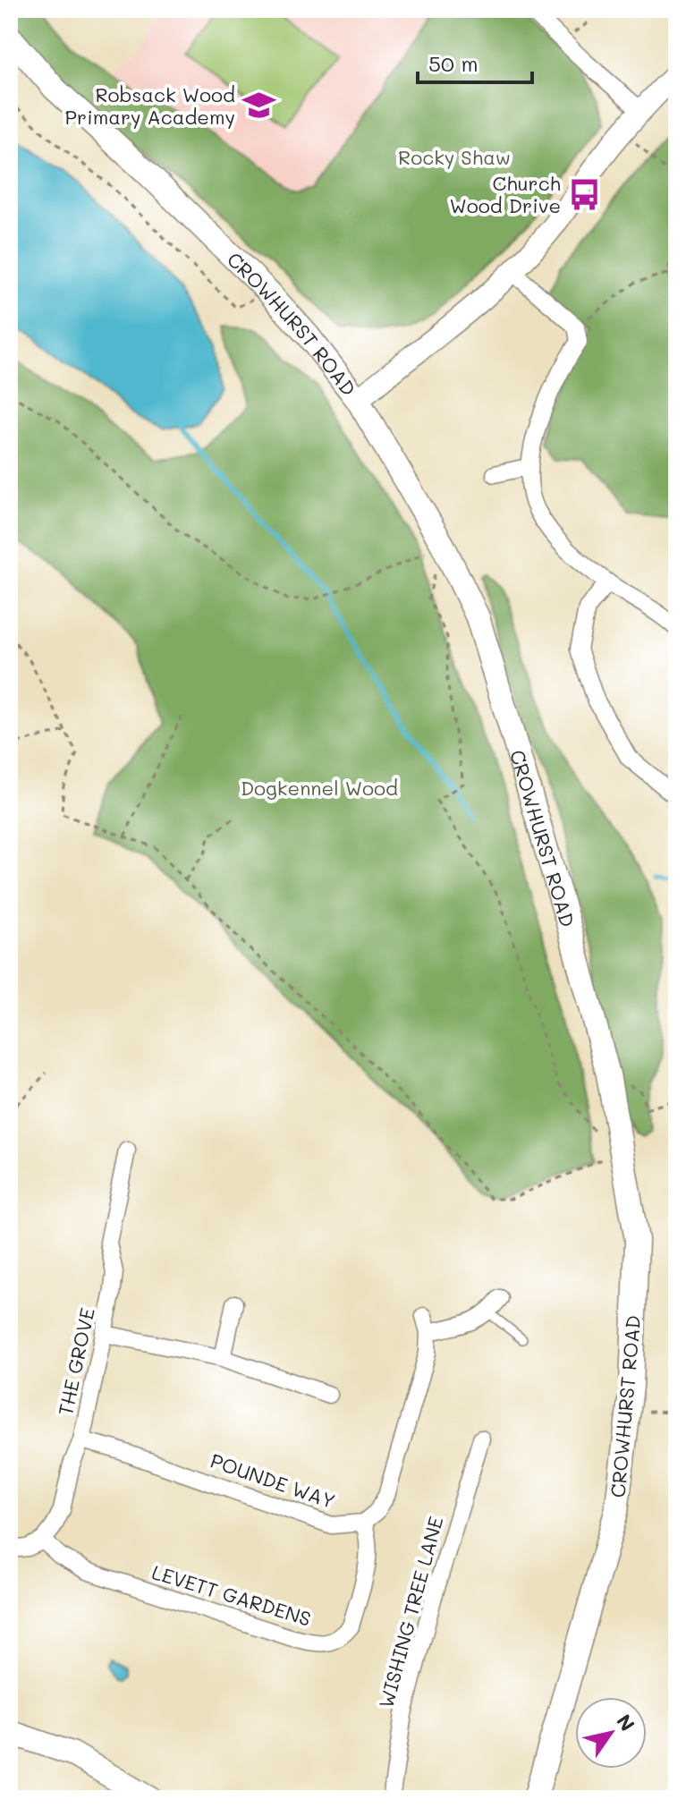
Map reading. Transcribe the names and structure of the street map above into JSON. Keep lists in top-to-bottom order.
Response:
{
  "streets": {
    "main road": ["CROWHURST ROAD"],
    "street": [
      "THE GROVE",
      "POUNDE WAY",
      "LEVETT GARDENS",
      "WISHING TREE LANE"
    ]
  },
  "crossings": [
    ["THE GROVE", "POUNDE WAY"],
    ["THE GROVE", "LEVETT GARDENS"],
    ["POUNDE WAY", "LEVETT GARDENS"]
  ],
  "parks": ["Rocky Shaw", "Dogkennel Wood"],
  "places": {
    "school or university": ["Robsack Wood Primary Academy"],
    "bus stop": ["Church Wood Drive"]
  },
  "scale_bar": "50 m",
  "north": "top right"
}
